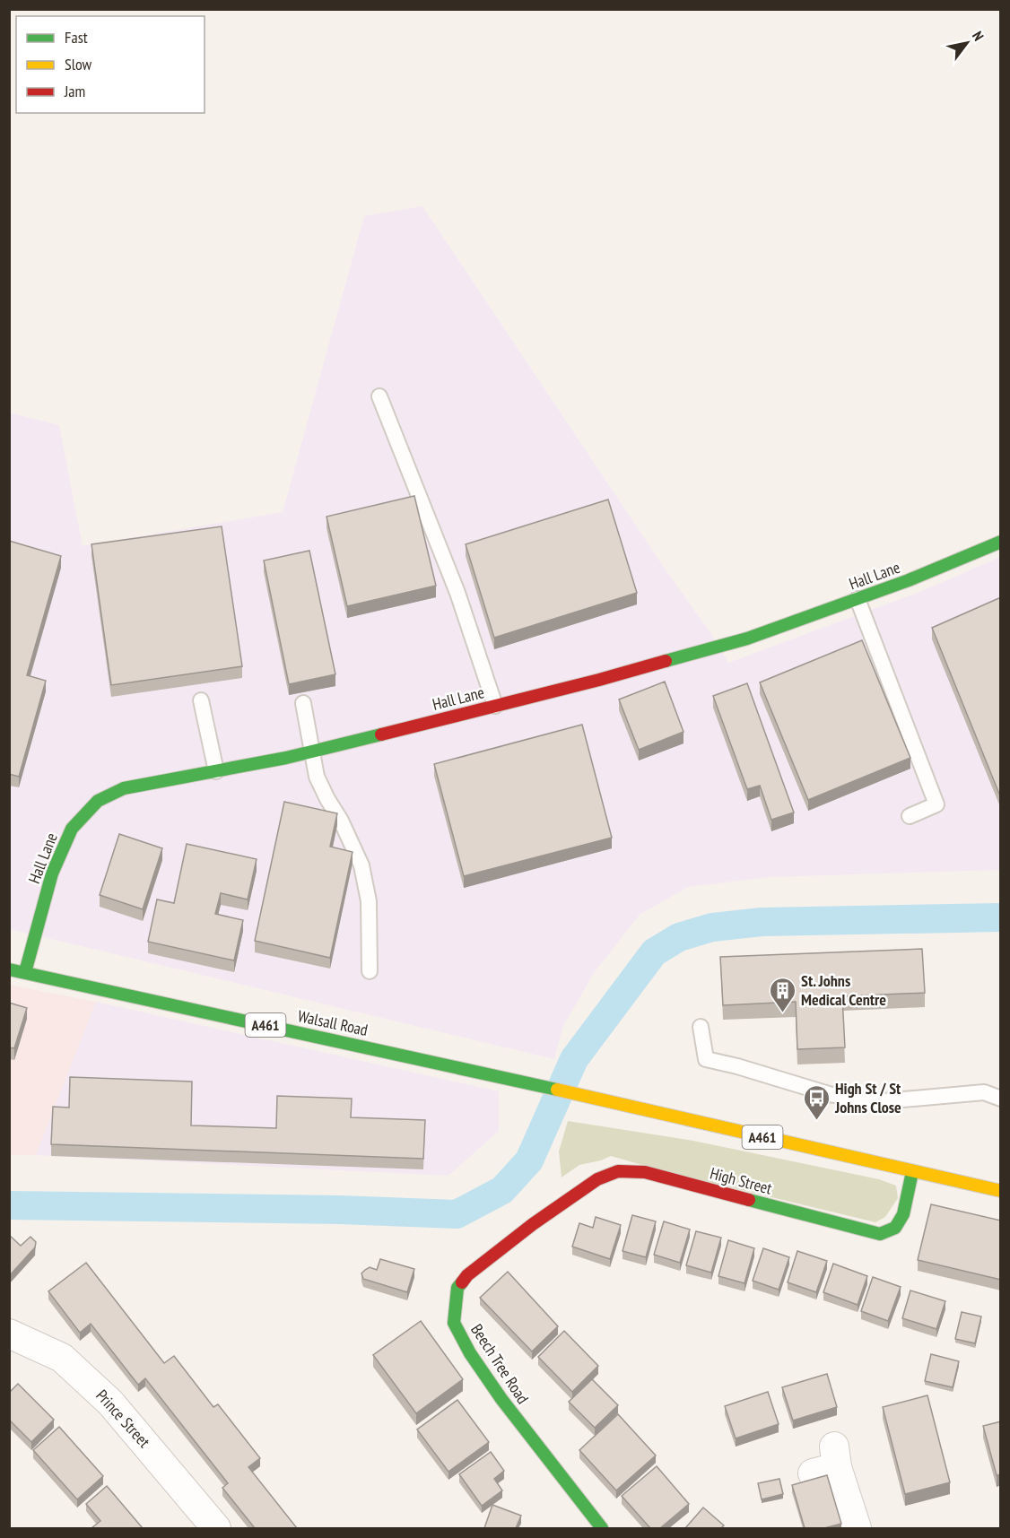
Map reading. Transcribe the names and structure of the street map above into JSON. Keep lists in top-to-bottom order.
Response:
{
  "streets": {
    "main road": [
      "Hall Lane",
      "Walsall Road",
      "A461",
      "High Street",
      "Beech Tree Road"
    ],
    "street": ["Prince Street"]
  },
  "crossings": [
    ["Hall Lane", "Walsall Road"],
    ["Walsall Road", "A461"],
    ["Walsall Road", "High Street"],
    ["A461", "High Street"],
    ["High Street", "Beech Tree Road"]
  ],
  "places": {
    "building": ["St. Johns Medical Centre"],
    "bus stop": ["High St / St Johns Close"]
  },
  "legend": ["Fast", "Slow", "Jam"],
  "north": "top right"
}
